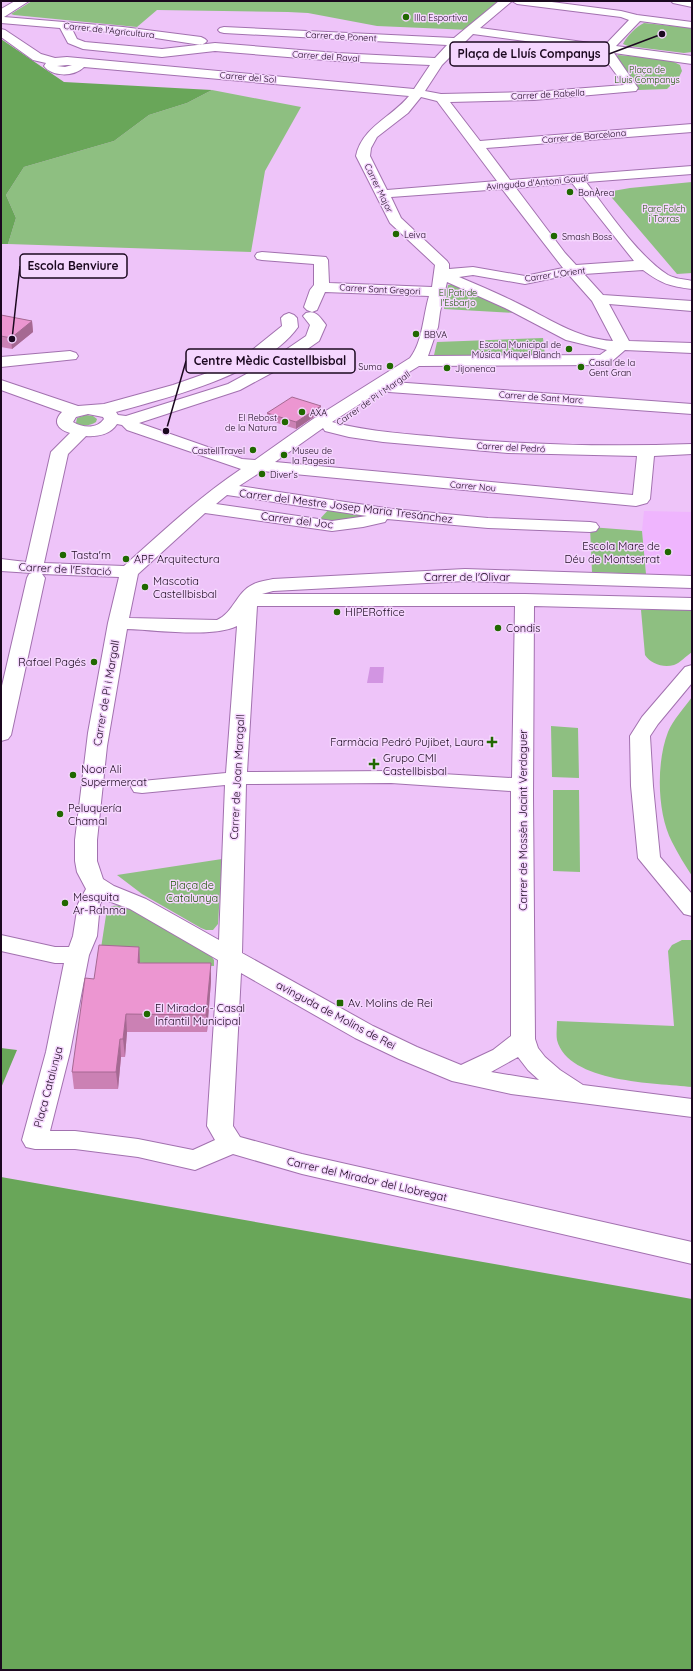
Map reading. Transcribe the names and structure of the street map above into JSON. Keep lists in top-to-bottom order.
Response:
{
  "streets": {
    "street": [
      "Carrer de l'Agricultura",
      "Carrer de Ponent",
      "Carrer del Raval",
      "Carrer del Sol",
      "Carrer de Rabella",
      "Carrer de Barcelona",
      "Avinguda d'Antoni Gaudí",
      "Carrer Major",
      "Carrer L'Orient",
      "Carrer Sant Gregori",
      "Carrer de Sant Marc",
      "Carrer de Pi I Margall",
      "Carrer del Pedró",
      "Carrer Nou",
      "Carrer del Mestre Josep Maria Tresánchez",
      "Carrer del Joc",
      "Carrer de l'Estació",
      "Carrer de l'Olivar",
      "Carrer de Pi i Margall",
      "Carrer de Joan Maragall",
      "Carrer de Mossèn Jacint Verdaguer",
      "avinguda de Molins de Rei",
      "Plaça Catalunya",
      "Carrer del Mirador del Llobregat"
    ]
  },
  "crossings": [
    ["Carrer de l'Agricultura", "Carrer de Ponent"],
    ["Carrer de l'Agricultura", "Carrer del Raval"],
    ["Carrer de Ponent", "Carrer del Raval"],
    ["Carrer de Ponent", "Carrer Major"],
    ["Carrer del Raval", "Carrer Major"],
    ["Carrer del Sol", "Carrer de Rabella"],
    ["Carrer del Sol", "Carrer Major"],
    ["Carrer de Rabella", "Carrer Major"],
    ["Avinguda d'Antoni Gaudí", "Carrer Major"],
    ["Carrer Major", "Carrer L'Orient"],
    ["Carrer Major", "Carrer Sant Gregori"],
    ["Carrer Major", "Carrer de Pi I Margall"],
    ["Carrer de Sant Marc", "Carrer de Pi I Margall"],
    ["Carrer de Pi I Margall", "Carrer del Pedró"],
    ["Carrer de Pi I Margall", "Carrer Nou"],
    ["Carrer de Pi I Margall", "Carrer del Mestre Josep Maria Tresánchez"],
    ["Carrer de Pi I Margall", "Carrer del Joc"],
    ["Carrer de Pi I Margall", "Carrer de Pi i Margall"],
    ["Carrer del Pedró", "Carrer Nou"],
    ["Carrer del Mestre Josep Maria Tresánchez", "Carrer del Joc"],
    ["Carrer de l'Olivar", "Carrer de Pi i Margall"],
    ["Carrer de l'Olivar", "Carrer de Joan Maragall"],
    ["Carrer de l'Olivar", "Carrer de Mossèn Jacint Verdaguer"],
    ["Carrer de Pi i Margall", "avinguda de Molins de Rei"],
    ["Carrer de Pi i Margall", "Plaça Catalunya"],
    ["Carrer de Joan Maragall", "avinguda de Molins de Rei"],
    ["Carrer de Mossèn Jacint Verdaguer", "avinguda de Molins de Rei"],
    ["avinguda de Molins de Rei", "Plaça Catalunya"],
    ["Plaça Catalunya", "Carrer del Mirador del Llobregat"]
  ],
  "parks": [
    "Plaça de Lluis Companys",
    "Parc Folch i Torras",
    "El Pati de l'Esbarjo",
    "Plaça de Catalunya"
  ],
  "places": {
    "other": [
      "Illa Esportiva",
      "Plaça de Lluís Companys",
      "BonÀrea",
      "Leiva",
      "Smash Boss",
      "BBVA",
      "Escola Benviure",
      "Escola Municipal de Música Miquel Blanch",
      "Suma",
      "Casal de la Gent Gran",
      "Jijonenca",
      "AXA",
      "El Rebost de la Natura",
      "Centre Mèdic Castellbisbal",
      "CastellTravel",
      "Museu de la Pagesia",
      "Diver's",
      "Escola Mare de Déu de Montserrat",
      "Tasta'm",
      "APF Arquitectura",
      "Mascotia Castellbisbal",
      "HIPERoffice",
      "Condis",
      "Rafael Pagés",
      "Noor Ali Supermercat",
      "Peluquería Chamal",
      "Mesquita Ar-Rahma",
      "El Mirador - Casal Infantil Municipal"
    ],
    "health": ["Farmàcia Pedró Pujibet, Laura", "Grupo CMI Castellbisbal"],
    "transit": ["Av. Molins de Rei"]
  }
}
